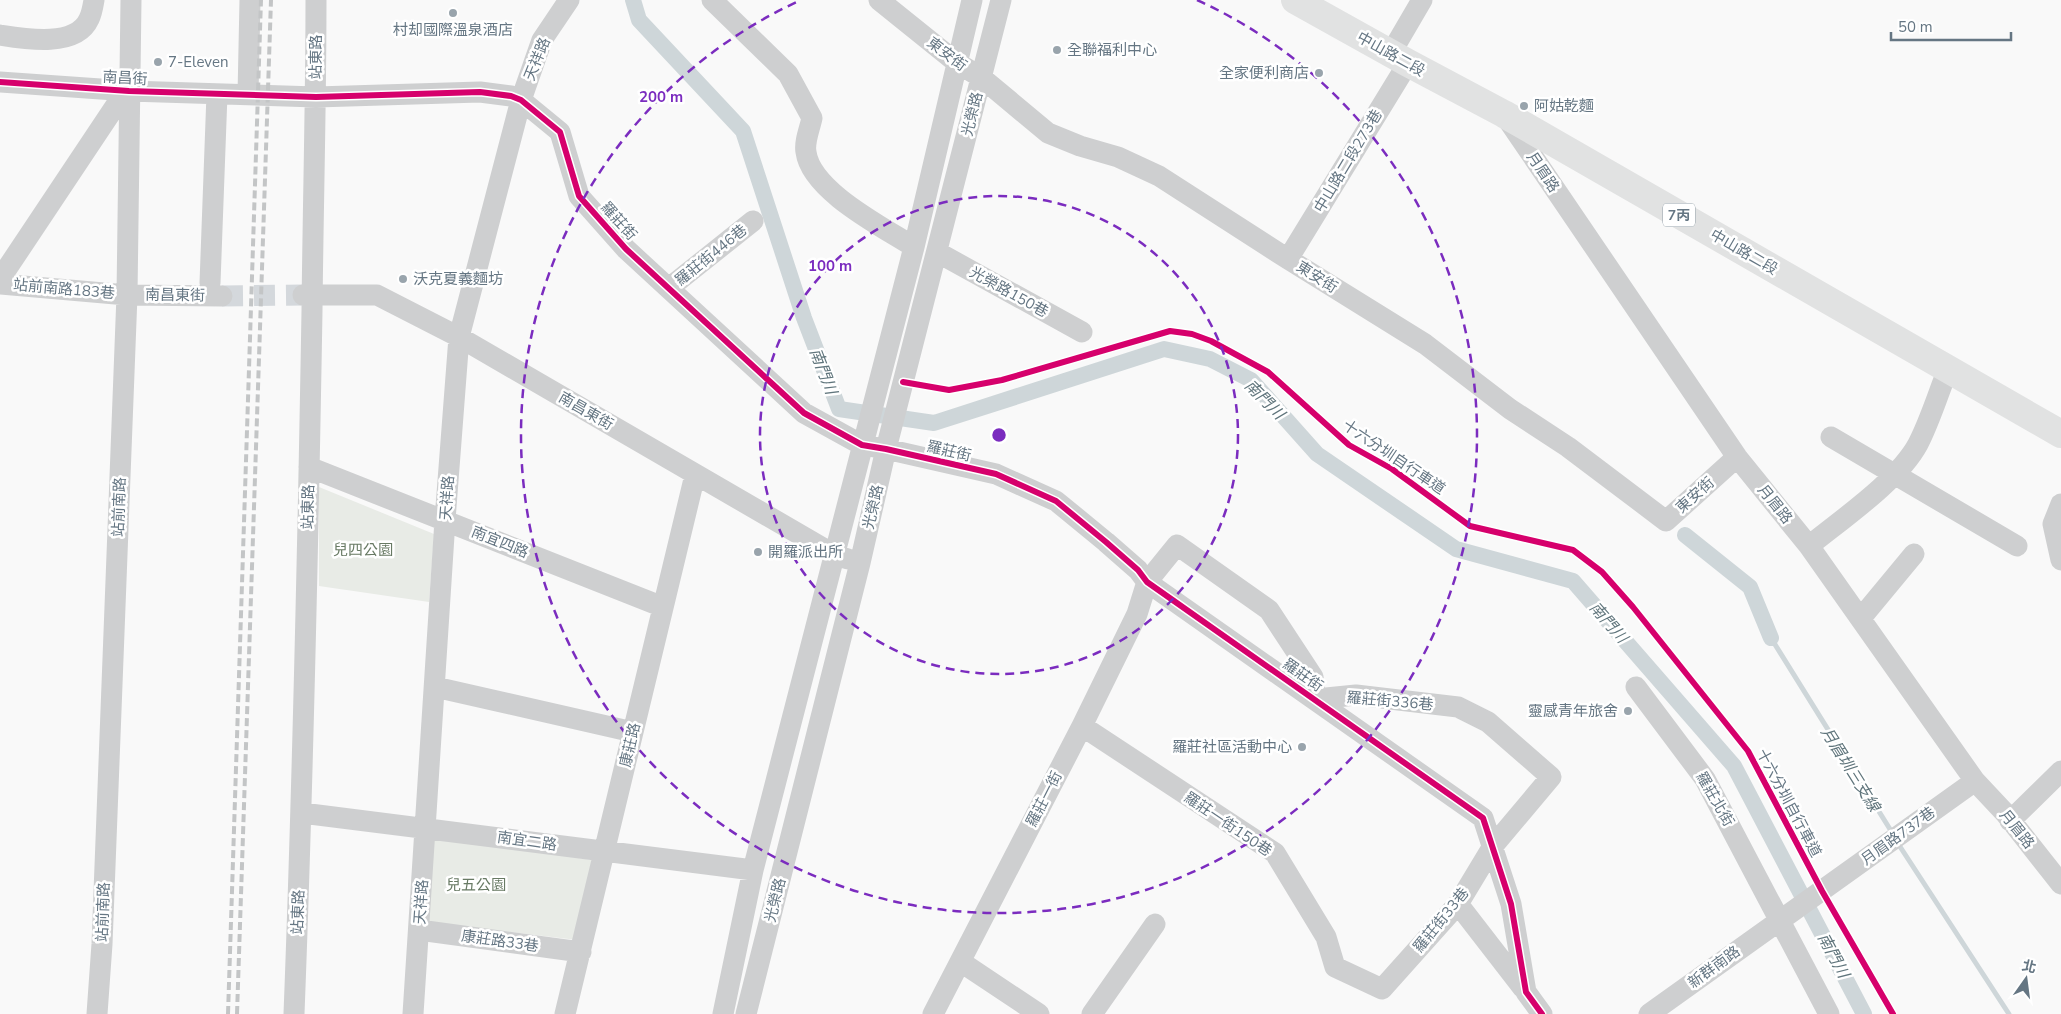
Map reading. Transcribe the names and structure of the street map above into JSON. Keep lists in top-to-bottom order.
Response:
{
  "streets": {
    "main road": ["中山路二段", "7丙"],
    "street": [
      "東安街",
      "站東路",
      "天祥路",
      "南昌街",
      "光榮路",
      "中山路二段273巷",
      "月眉路",
      "羅莊街",
      "羅莊街446巷",
      "站前南路183巷",
      "光榮路150巷",
      "南昌東街",
      "站前南路",
      "南宜四路",
      "羅莊街336巷",
      "康莊路",
      "羅莊一街",
      "羅莊北街",
      "羅莊一街150巷",
      "月眉路737巷",
      "南宜二路",
      "羅莊街33巷",
      "康莊路33巷",
      "新群南路"
    ],
    "cycle path": ["十六分圳自行車道"]
  },
  "crossings": [
    ["東安街", "光榮路"],
    ["東安街", "中山路二段273巷"],
    ["東安街", "月眉路"],
    ["中山路二段", "中山路二段273巷"],
    ["中山路二段", "月眉路"],
    ["站東路", "羅莊街"],
    ["站東路", "南昌東街"],
    ["站東路", "南宜四路"],
    ["站東路", "南宜二路"],
    ["天祥路", "羅莊街"],
    ["天祥路", "南昌東街"],
    ["天祥路", "南宜四路"],
    ["天祥路", "南宜二路"],
    ["天祥路", "康莊路33巷"],
    ["南昌街", "羅莊街"],
    ["南昌街", "站前南路"],
    ["光榮路", "羅莊街"],
    ["光榮路", "光榮路150巷"],
    ["光榮路", "南昌東街"],
    ["光榮路", "南宜二路"],
    ["月眉路", "月眉路737巷"],
    ["羅莊街", "羅莊街446巷"],
    ["羅莊街", "羅莊街336巷"],
    ["羅莊街", "羅莊一街"],
    ["羅莊街", "羅莊街33巷"],
    ["站前南路183巷", "站前南路"],
    ["南昌東街", "康莊路"],
    ["南宜四路", "康莊路"],
    ["羅莊街336巷", "羅莊街33巷"],
    ["康莊路", "南宜二路"],
    ["康莊路", "康莊路33巷"],
    ["羅莊一街", "羅莊一街150巷"],
    ["羅莊北街", "月眉路737巷"],
    ["羅莊北街", "新群南路"],
    ["羅莊一街150巷", "羅莊街33巷"],
    ["月眉路737巷", "新群南路"]
  ],
  "water": ["南門川", "月眉圳三支線"],
  "parks": ["兒四公園", "兒五公園"],
  "places": [
    "村却國際溫泉酒店",
    "全聯福利中心",
    "7-Eleven",
    "全家便利商店",
    "阿姑乾麵",
    "沃克夏義麵坊",
    "開羅派出所",
    "靈感青年旅舍",
    "羅莊社區活動中心"
  ],
  "scale_bar": "50 m",
  "north": "top",
  "rings": ["200 m", "100 m"]
}
